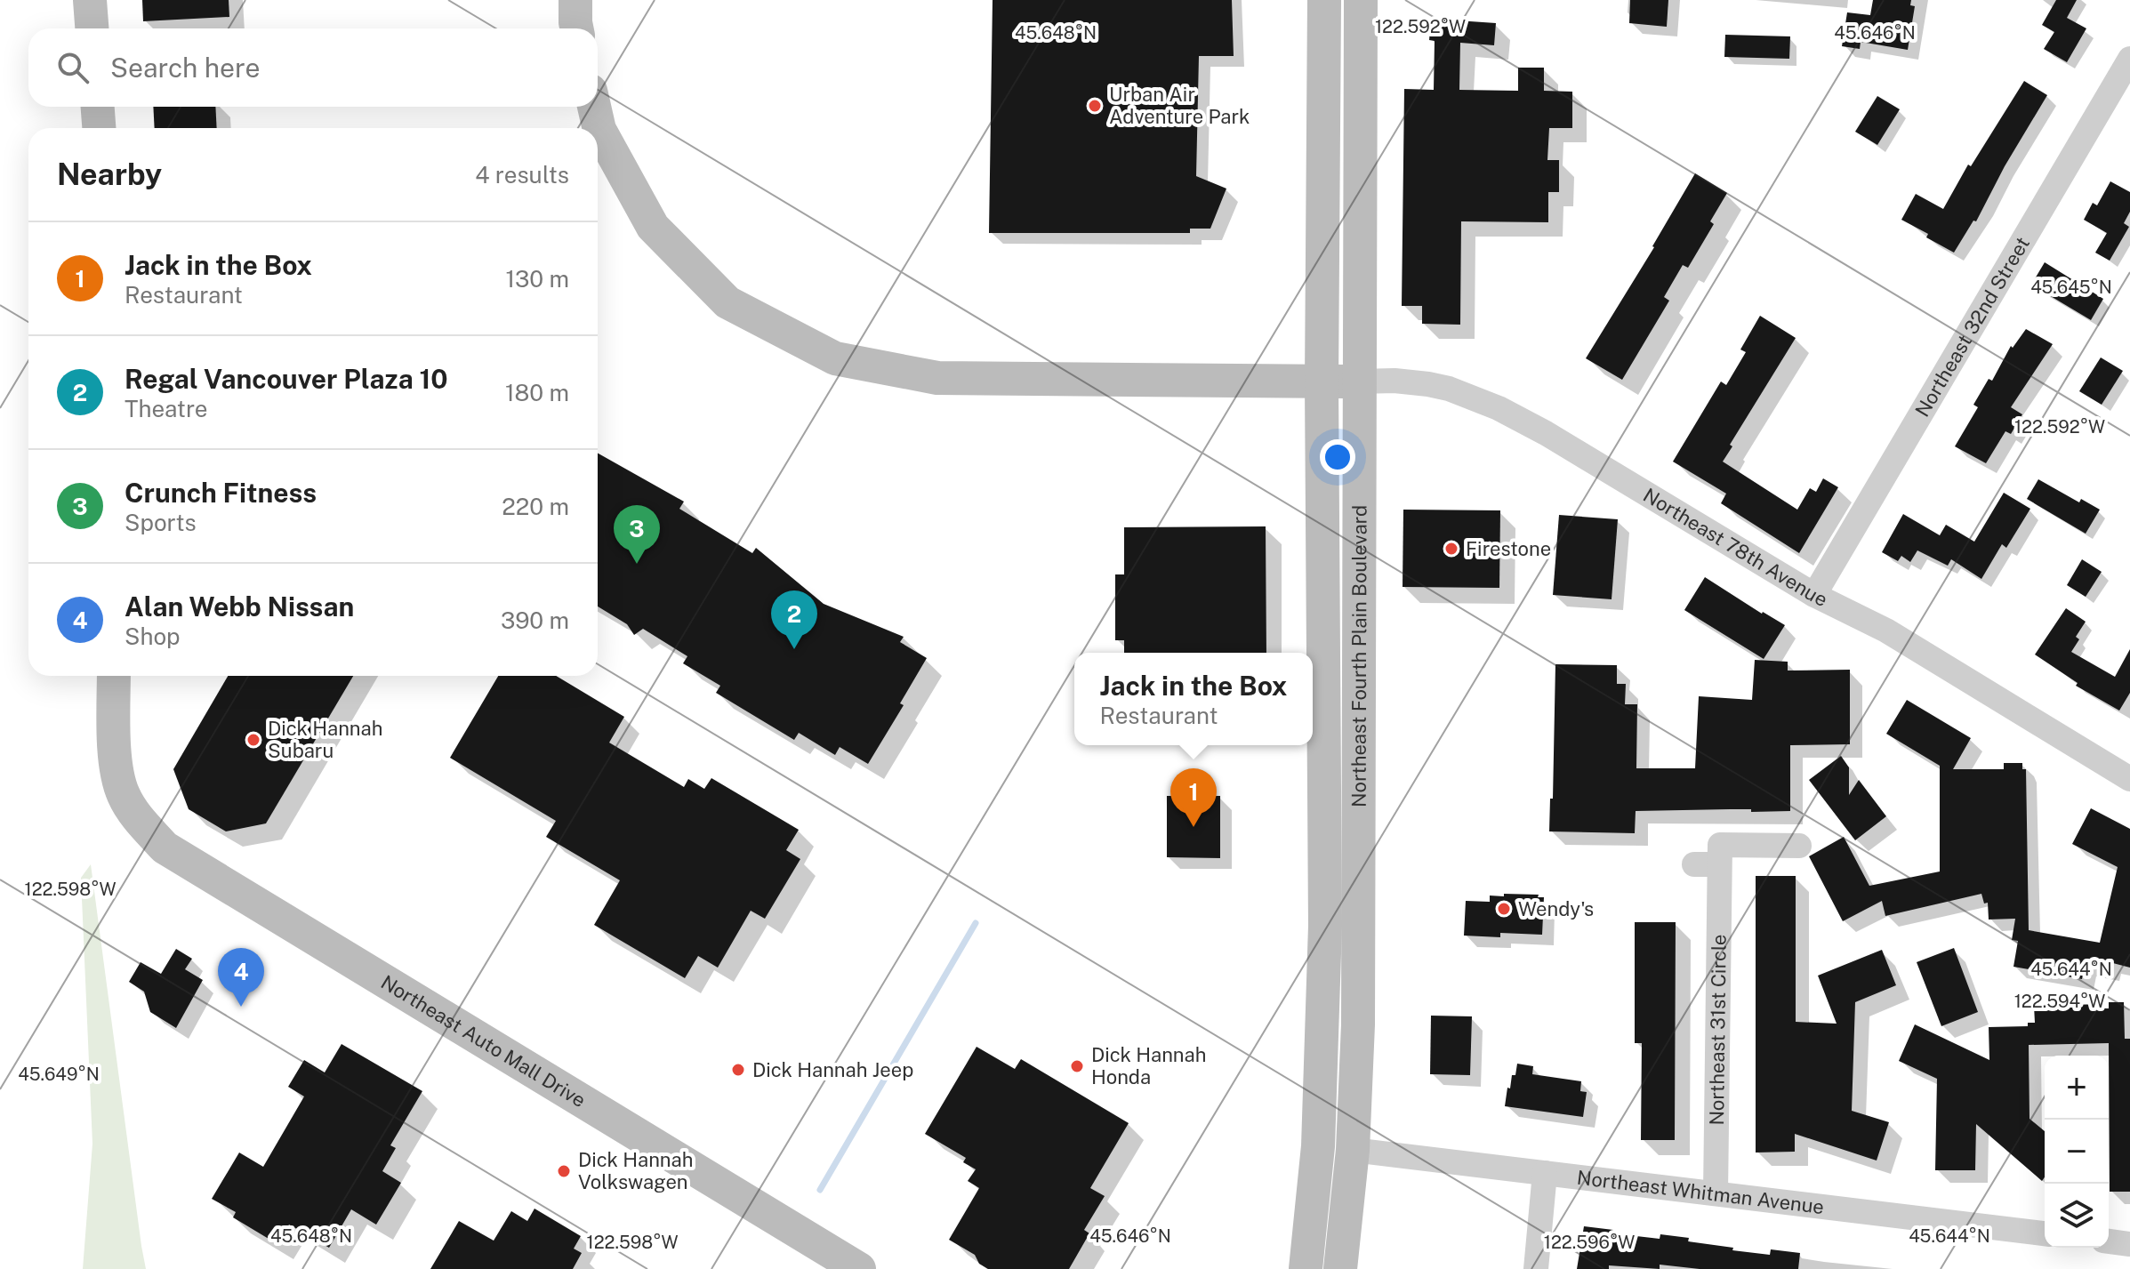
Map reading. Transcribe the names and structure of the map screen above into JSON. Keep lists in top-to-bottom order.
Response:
{
  "streets": {
    "main road": ["Northeast 78th Avenue", "Northeast Fourth Plain Boulevard", "Northeast Auto Mall Drive"],
    "street": ["Northeast 32nd Street", "Northeast 31st Circle", "Northeast Whitman Avenue"]
  },
  "crossings": [
    ["Northeast 32nd Street", "Northeast 78th Avenue"],
    ["Northeast 78th Avenue", "Northeast Fourth Plain Boulevard"],
    ["Northeast Fourth Plain Boulevard", "Northeast Whitman Avenue"],
    ["Northeast 31st Circle", "Northeast Whitman Avenue"]
  ],
  "places": [
    "Urban Air Adventure Park",
    "Firestone",
    "Dick Hannah Subaru",
    "Wendy's",
    "Dick Hannah Honda",
    "Dick Hannah Jeep",
    "Dick Hannah Volkswagen"
  ],
  "page": {
    "search": "Search here",
    "heading": ["Nearby", "4 results"],
    "list": [
      {
        "mark": "1",
        "name": "Jack in the Box",
        "note": "Restaurant",
        "value": "130 m"
      },
      {
        "mark": "2",
        "name": "Regal Vancouver Plaza 10",
        "note": "Theatre",
        "value": "180 m"
      },
      {
        "mark": "3",
        "name": "Crunch Fitness",
        "note": "Sports",
        "value": "220 m"
      },
      {
        "mark": "4",
        "name": "Alan Webb Nissan",
        "note": "Shop",
        "value": "390 m"
      }
    ],
    "pins": [
      "3",
      "2",
      "1",
      "4"
    ],
    "popup": ["Jack in the Box", "Restaurant"],
    "map_buttons": ["+", "−"]
  },
  "coordinates": [
    "122.592°W",
    "45.648°N",
    "45.646°N",
    "45.645°N",
    "122.598°W",
    "45.644°N",
    "122.594°W",
    "45.649°N",
    "122.596°W"
  ]
}
